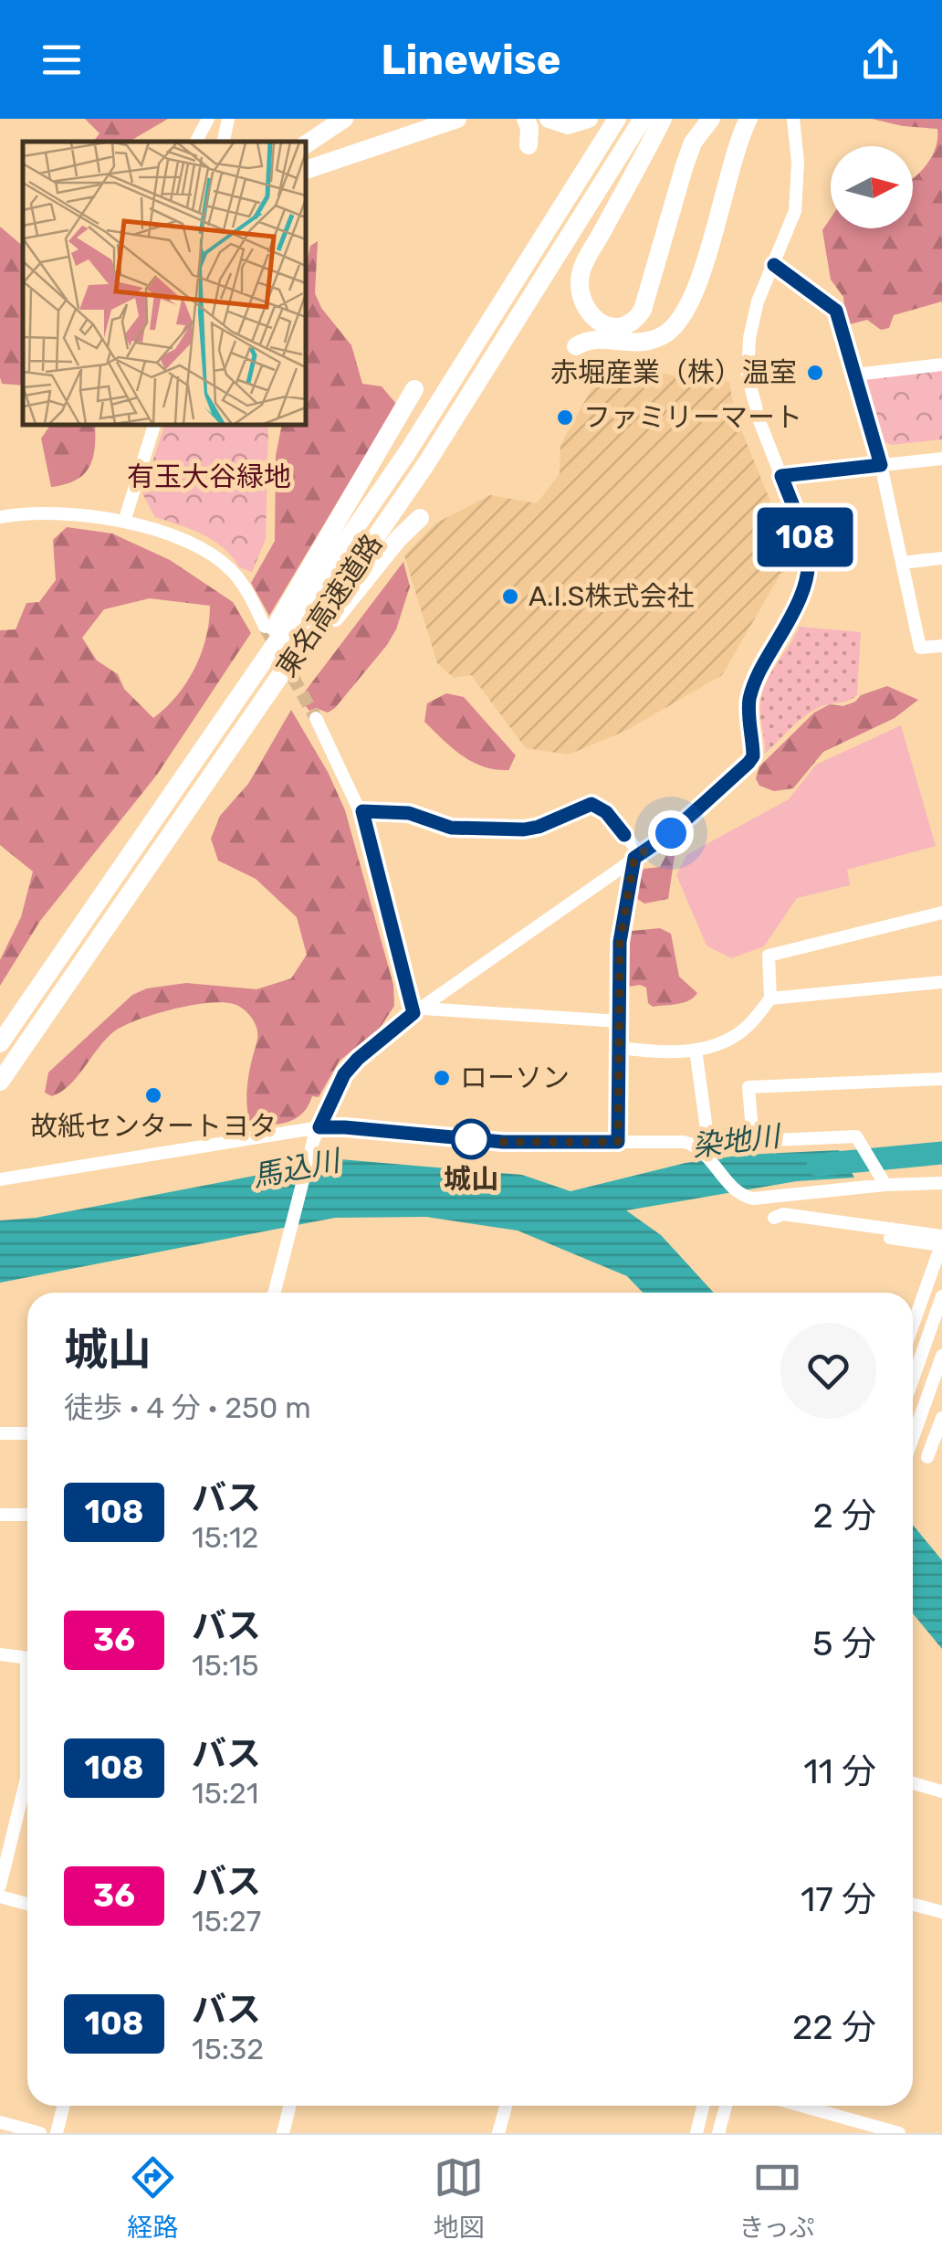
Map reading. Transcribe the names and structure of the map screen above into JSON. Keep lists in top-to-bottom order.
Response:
{
  "streets": {
    "highway": ["東名高速道路"]
  },
  "water": ["染地川", "馬込川"],
  "parks": ["有玉大谷緑地"],
  "places": [
    "赤堀産業（株）温室",
    "ファミリーマート",
    "A.I.S株式会社",
    "ローソン",
    "故紙センタートヨタ",
    "城山"
  ],
  "lines": ["bus line 108"],
  "north": "right",
  "page": {
    "header": "Linewise",
    "on_map": "108",
    "heading": ["城山", "徒歩 · 4 分 · 250 m"],
    "list": [
      {
        "mark": "108",
        "name": "バス",
        "note": "15:12",
        "value": "2 分"
      },
      {
        "mark": "36",
        "name": "バス",
        "note": "15:15",
        "value": "5 分"
      },
      {
        "mark": "108",
        "name": "バス",
        "note": "15:21",
        "value": "11 分"
      },
      {
        "mark": "36",
        "name": "バス",
        "note": "15:27",
        "value": "17 分"
      },
      {
        "mark": "108",
        "name": "バス",
        "note": "15:32",
        "value": "22 分"
      }
    ],
    "tabs": ["経路", "地図", "きっぷ"]
  }
}
